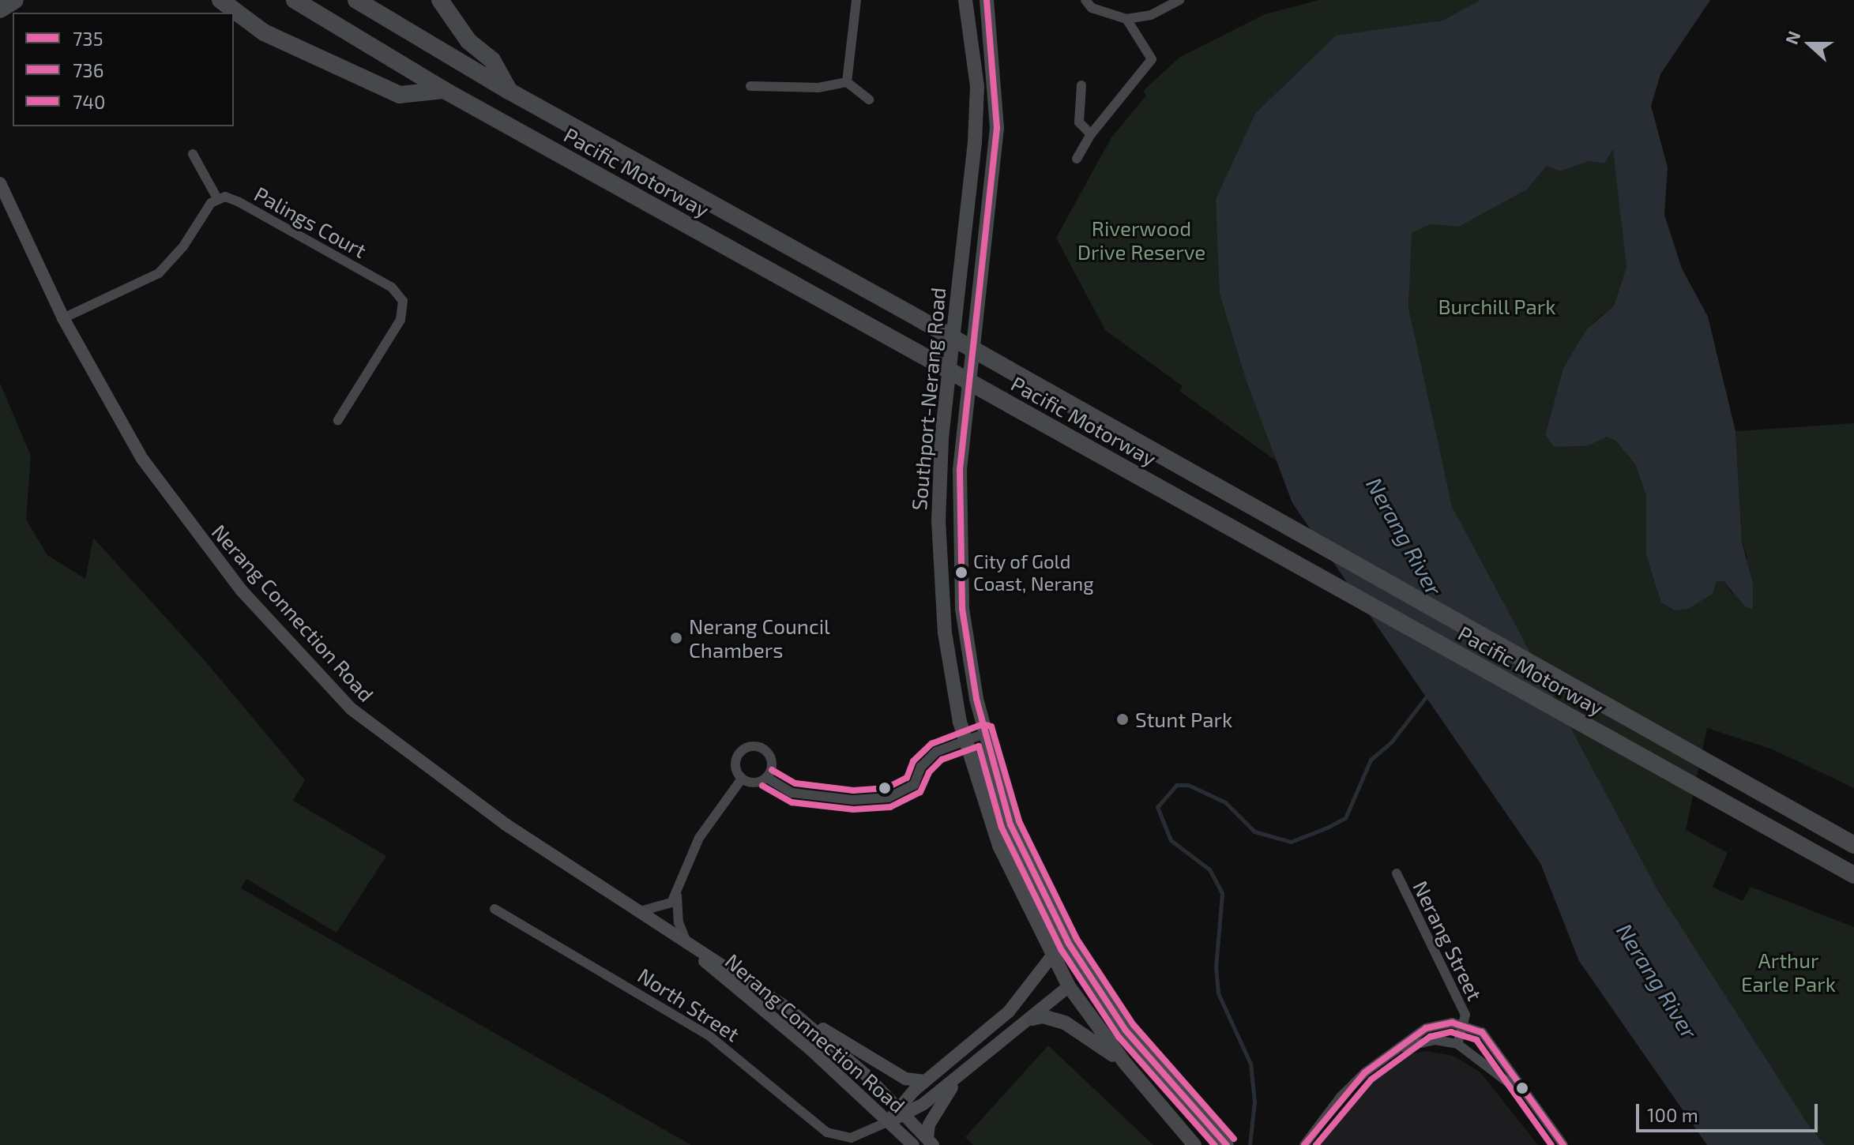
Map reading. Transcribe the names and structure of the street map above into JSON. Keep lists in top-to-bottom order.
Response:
{
  "streets": {
    "highway": ["Pacific Motorway"],
    "main road": ["Southport-Nerang Road", "Nerang Connection Road", "North Street"],
    "street": ["Palings Court", "Nerang Street"]
  },
  "crossings": [
    ["Southport-Nerang Road", "North Street"],
    ["Nerang Connection Road", "North Street"]
  ],
  "water": ["Nerang River"],
  "parks": ["Riverwood Drive Reserve", "Burchill Park", "Arthur Earle Park"],
  "places": ["City of Gold Coast, Nerang", "Nerang Council Chambers", "Stunt Park"],
  "lines": ["transit line 735", "transit line 740", "transit line 736"],
  "legend": ["735", "736", "740"],
  "scale_bar": "100 m",
  "north": "left"
}
